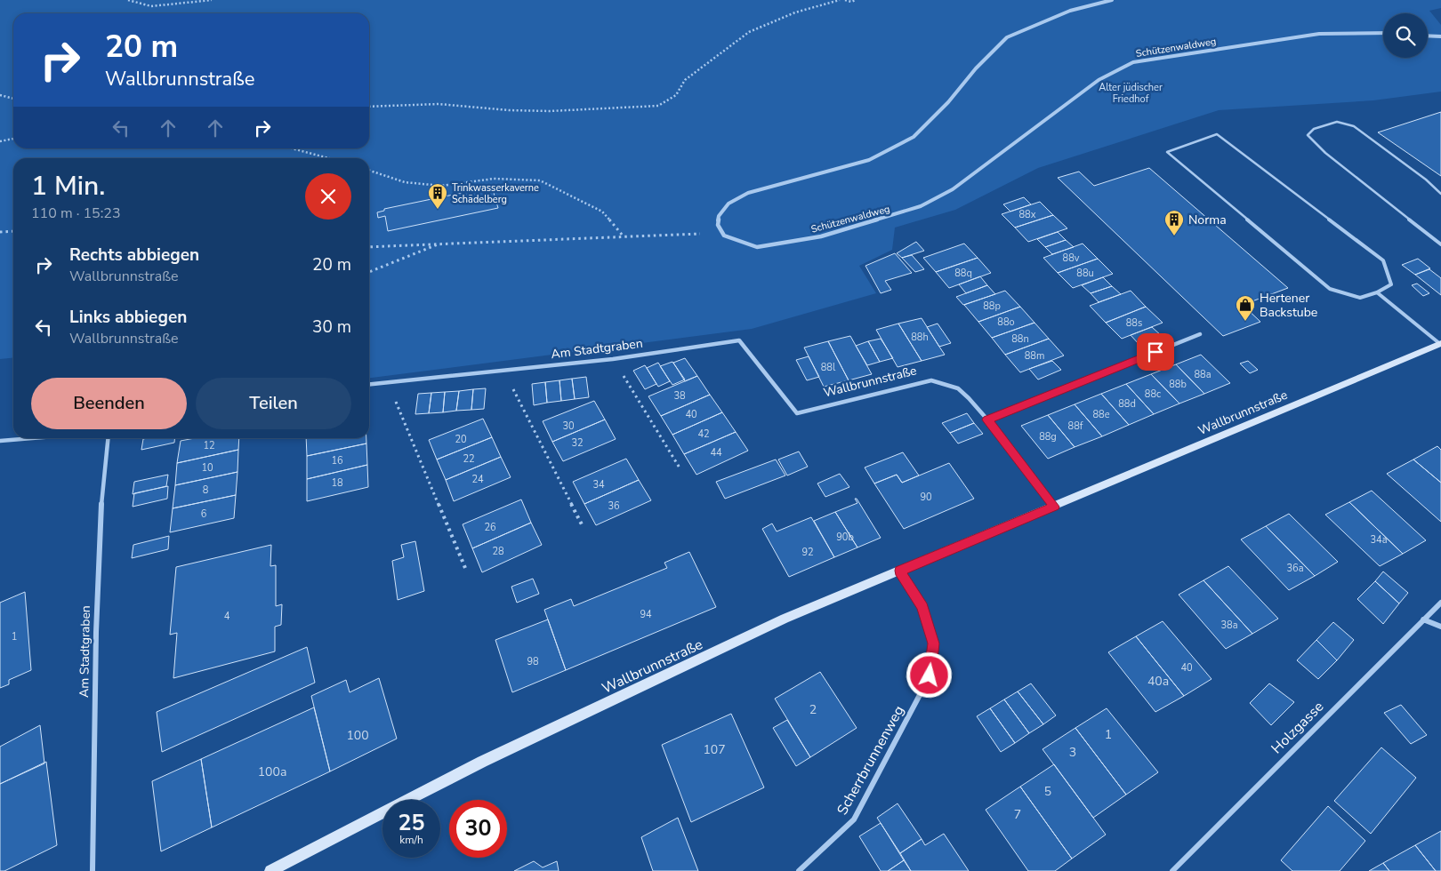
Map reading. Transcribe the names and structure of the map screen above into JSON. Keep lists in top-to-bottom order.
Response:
{
  "streets": {
    "main road": ["Wallbrunnstraße"],
    "street": [
      "Schützenwaldweg",
      "Am Stadtgraben",
      "Holzgasse",
      "Scherrbrunnenweg"
    ]
  },
  "crossings": [
    ["Am Stadtgraben", "Wallbrunnstraße"],
    ["Wallbrunnstraße", "Scherrbrunnenweg"]
  ],
  "parks": ["Alter jüdischer Friedhof"],
  "places": {
    "building": ["Trinkwasserkaverne Schädelberg", "Norma"],
    "shop": ["Hertener Backstube"]
  },
  "house_numbers": [
    "88x",
    "88v",
    "88q",
    "88u",
    "88p",
    "88o",
    "88s",
    "88h",
    "88n",
    "88m",
    "88l",
    "88a",
    "88b",
    "88c",
    "38",
    "88d",
    "40",
    "88e",
    "30",
    "88f",
    "42",
    "88g",
    "20",
    "32",
    "12",
    "44",
    "22",
    "16",
    "10",
    "24",
    "18",
    "34",
    "8",
    "90",
    "36",
    "6",
    "26",
    "90b",
    "34a",
    "28",
    "92",
    "36a",
    "94",
    "4",
    "38a",
    "1",
    "98",
    "40",
    "40a",
    "2",
    "1",
    "100",
    "107",
    "3",
    "100a",
    "5",
    "7"
  ],
  "page": {
    "turn": ["20 m", "Wallbrunnstraße"],
    "heading": ["1 Min.", "110 m · 15:23"],
    "list": [
      {
        "name": "Rechts abbiegen",
        "note": "Wallbrunnstraße",
        "value": "20 m"
      },
      {
        "name": "Links abbiegen",
        "note": "Wallbrunnstraße",
        "value": "30 m"
      }
    ],
    "buttons": ["Beenden", "Teilen"],
    "speed": "25 km/h",
    "limit": "30"
  }
}
